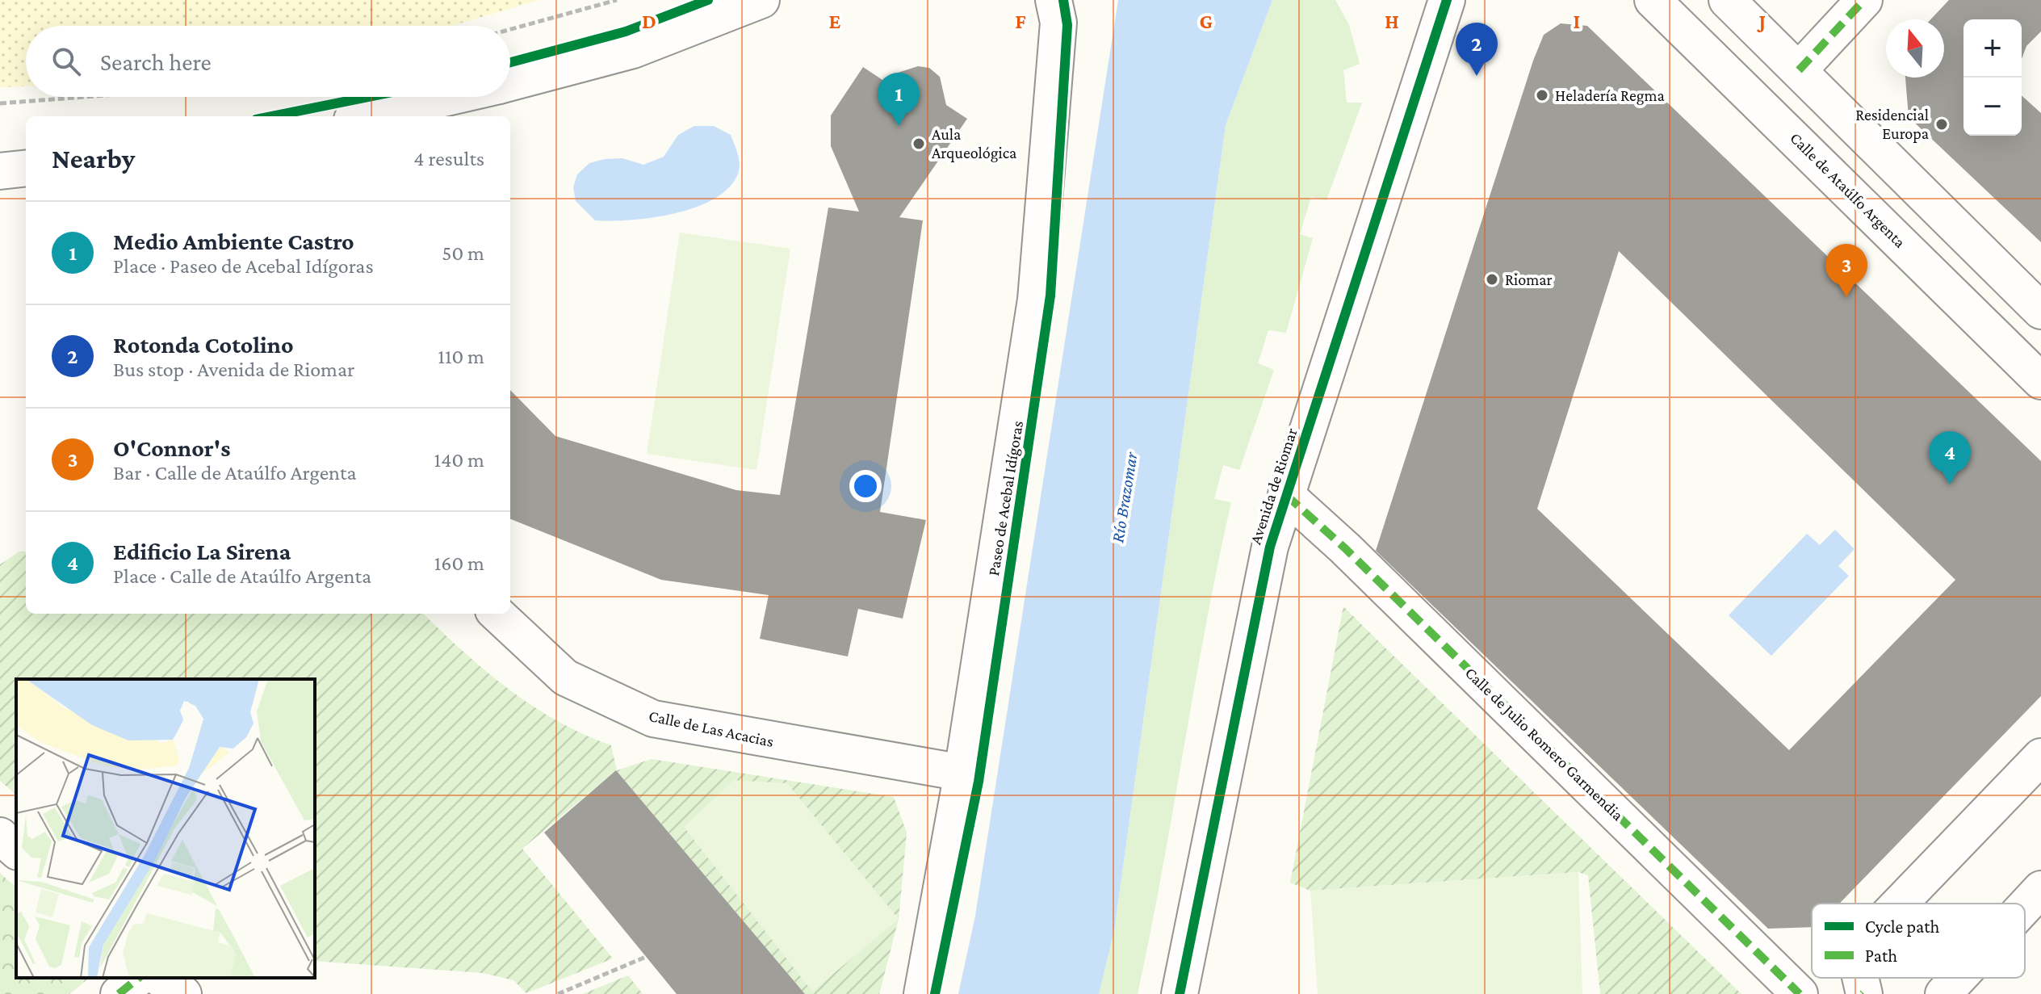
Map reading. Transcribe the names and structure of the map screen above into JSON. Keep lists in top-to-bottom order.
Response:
{
  "streets": {
    "street": [
      "Calle de Ataúlfo Argenta",
      "Avenida de Riomar",
      "Paseo de Acebal Idígoras",
      "Calle de Las Acacias",
      "Calle de Julio Romero Garmendia"
    ]
  },
  "crossings": [
    ["Avenida de Riomar", "Calle de Julio Romero Garmendia"],
    ["Paseo de Acebal Idígoras", "Calle de Las Acacias"]
  ],
  "water": ["Río Brazomar"],
  "places": [
    "Heladería Regma",
    "Residencial Europa",
    "Aula Arqueológica",
    "Riomar"
  ],
  "legend": ["Cycle path", "Path"],
  "north": "top",
  "page": {
    "map_buttons": ["+", "−"],
    "pins": [
      "2",
      "1",
      "3",
      "4"
    ],
    "search": "Search here",
    "heading": ["Nearby", "4 results"],
    "list": [
      {
        "mark": "1",
        "name": "Medio Ambiente Castro",
        "note": "Place · Paseo de Acebal Idígoras",
        "value": "50 m"
      },
      {
        "mark": "2",
        "name": "Rotonda Cotolino",
        "note": "Bus stop · Avenida de Riomar",
        "value": "110 m"
      },
      {
        "mark": "3",
        "name": "O'Connor's",
        "note": "Bar · Calle de Ataúlfo Argenta",
        "value": "140 m"
      },
      {
        "mark": "4",
        "name": "Edificio La Sirena",
        "note": "Place · Calle de Ataúlfo Argenta",
        "value": "160 m"
      }
    ]
  },
  "grid": {
    "columns": [
      "D",
      "E",
      "F",
      "G",
      "H",
      "I",
      "J"
    ]
  }
}
